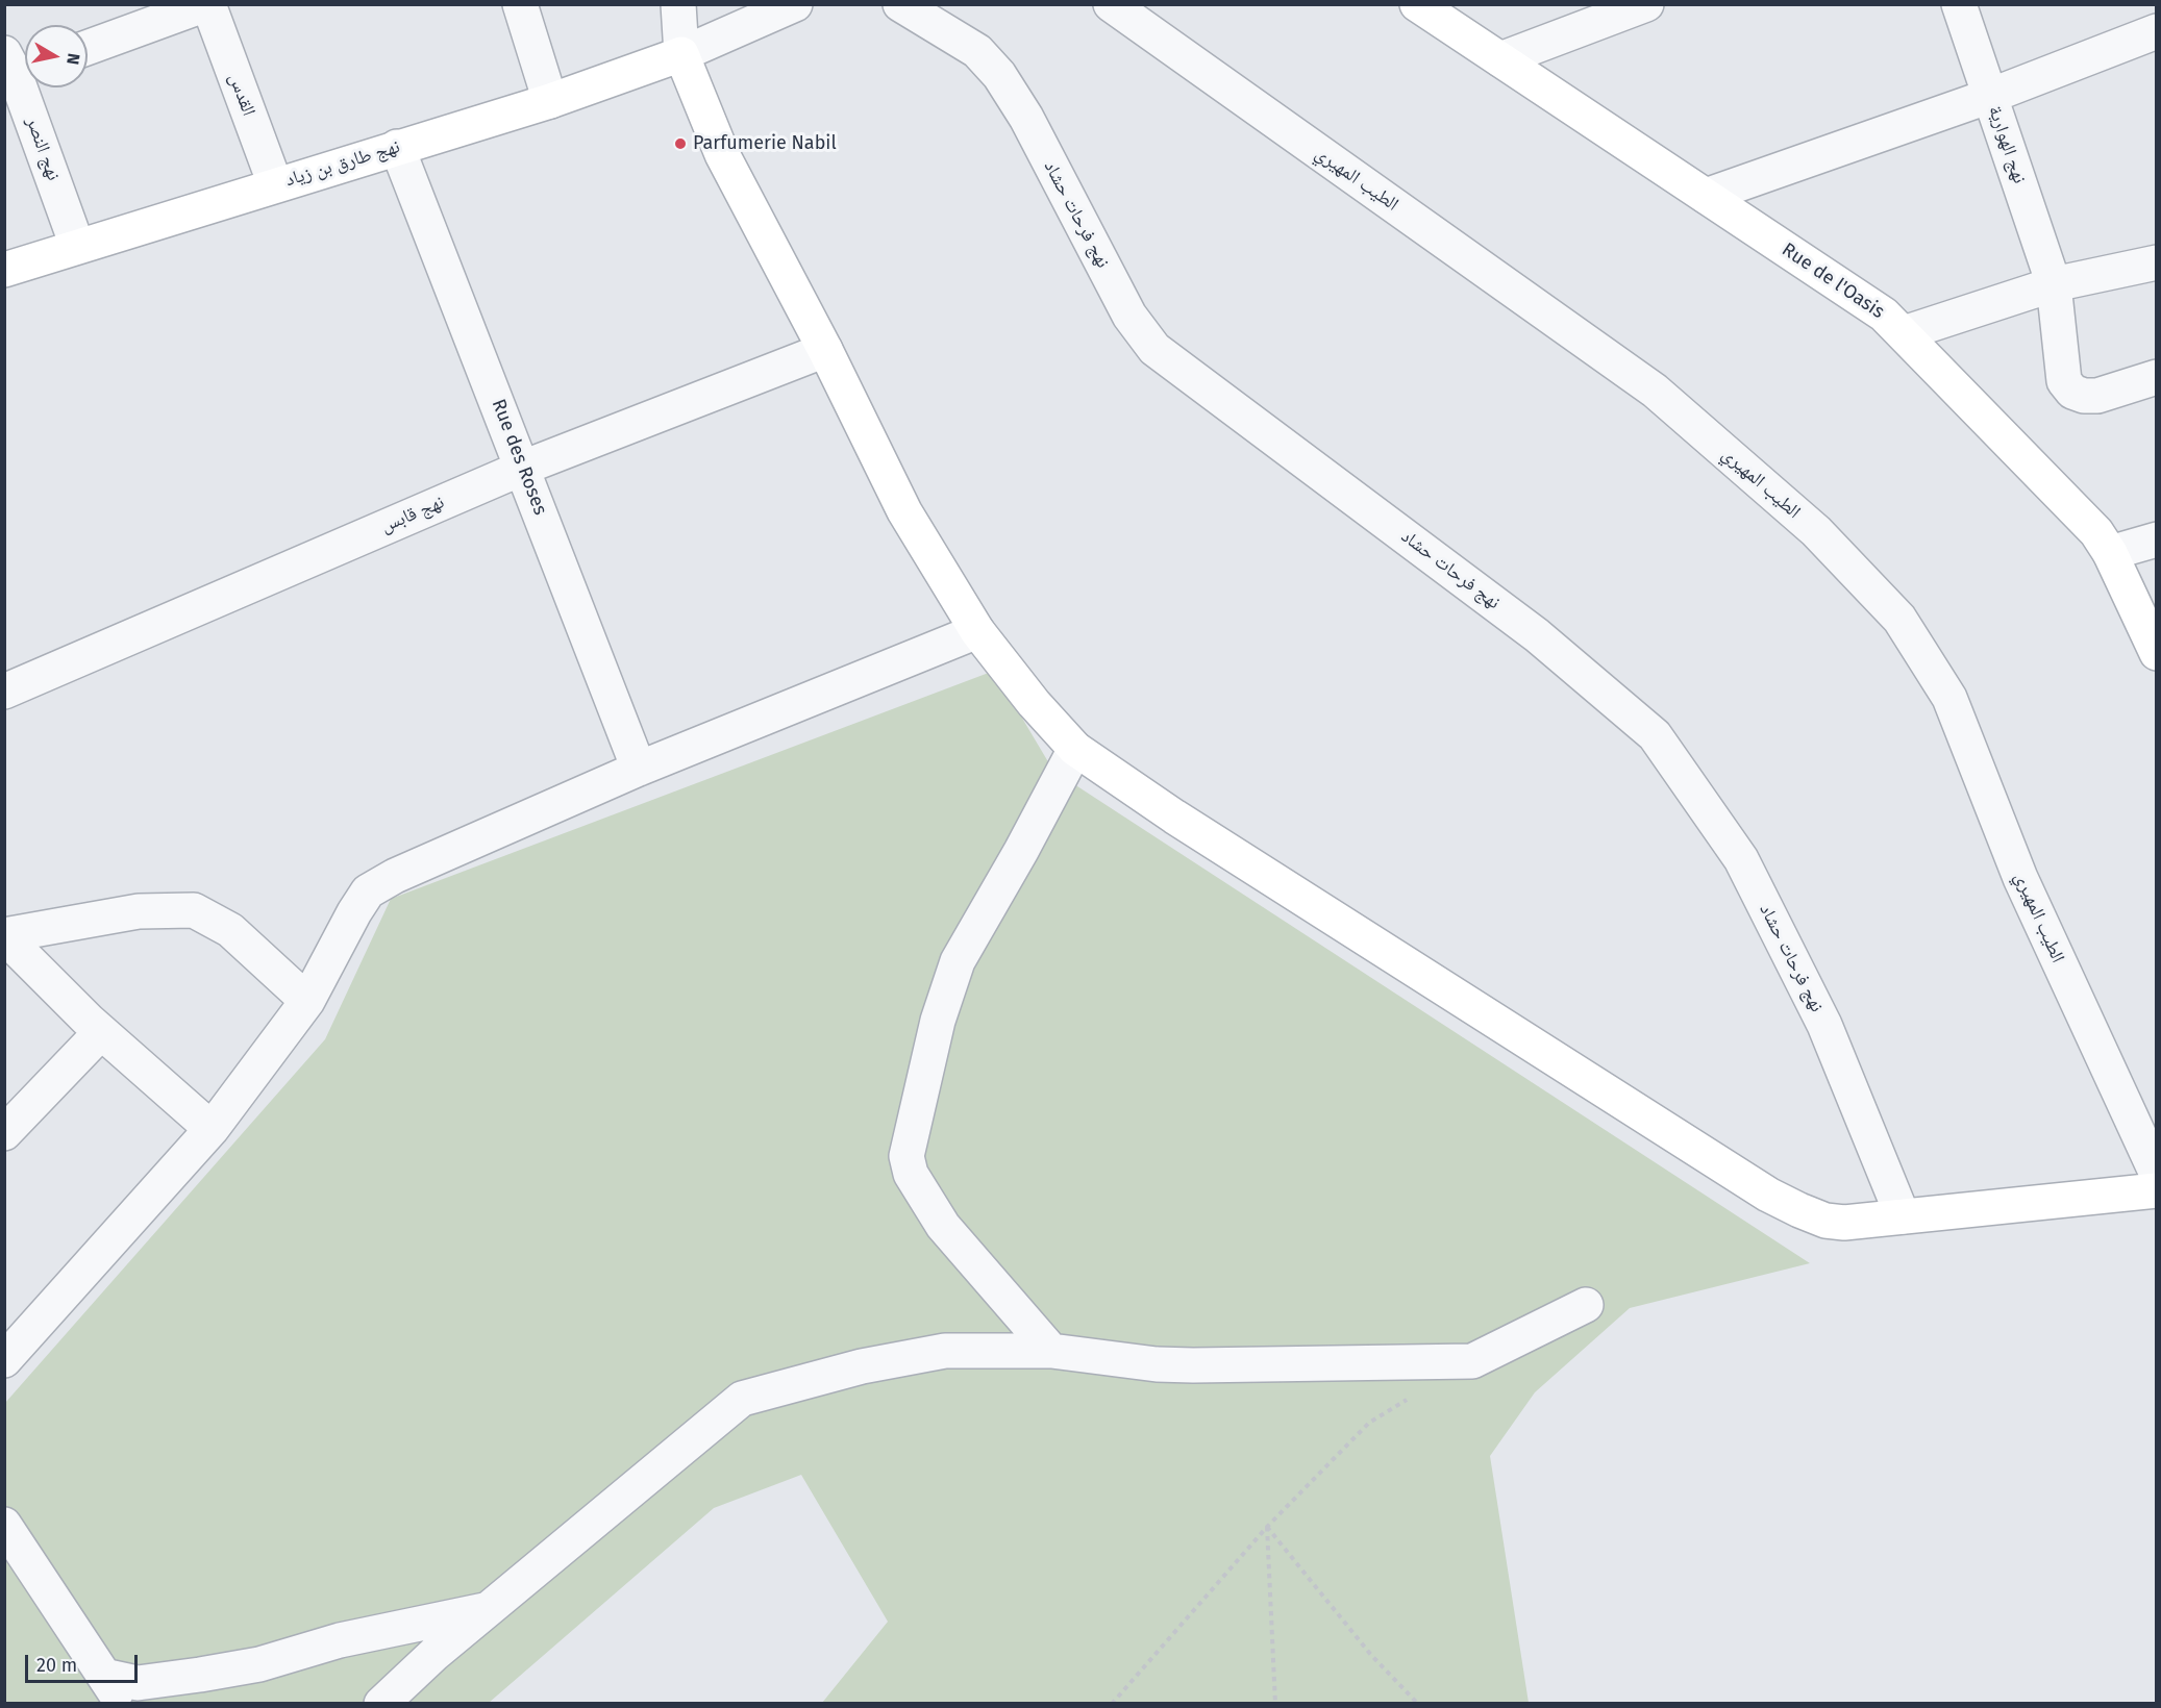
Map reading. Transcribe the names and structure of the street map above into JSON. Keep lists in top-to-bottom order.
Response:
{
  "streets": {
    "street": [
      "القدس",
      "نهج الهوارية",
      "نهج النصر",
      "نهج طارق بن زياد",
      "الطيب المهيري",
      "نهج فرحات حشاد",
      "Rue de l'Oasis",
      "Rue des Roses",
      "نهج قابس"
    ]
  },
  "crossings": [
    ["القدس", "نهج طارق بن زياد"],
    ["نهج النصر", "نهج طارق بن زياد"],
    ["نهج طارق بن زياد", "Rue des Roses"],
    ["Rue des Roses", "نهج قابس"]
  ],
  "places": ["Parfumerie Nabil"],
  "scale_bar": "20 m",
  "north": "right"
}
